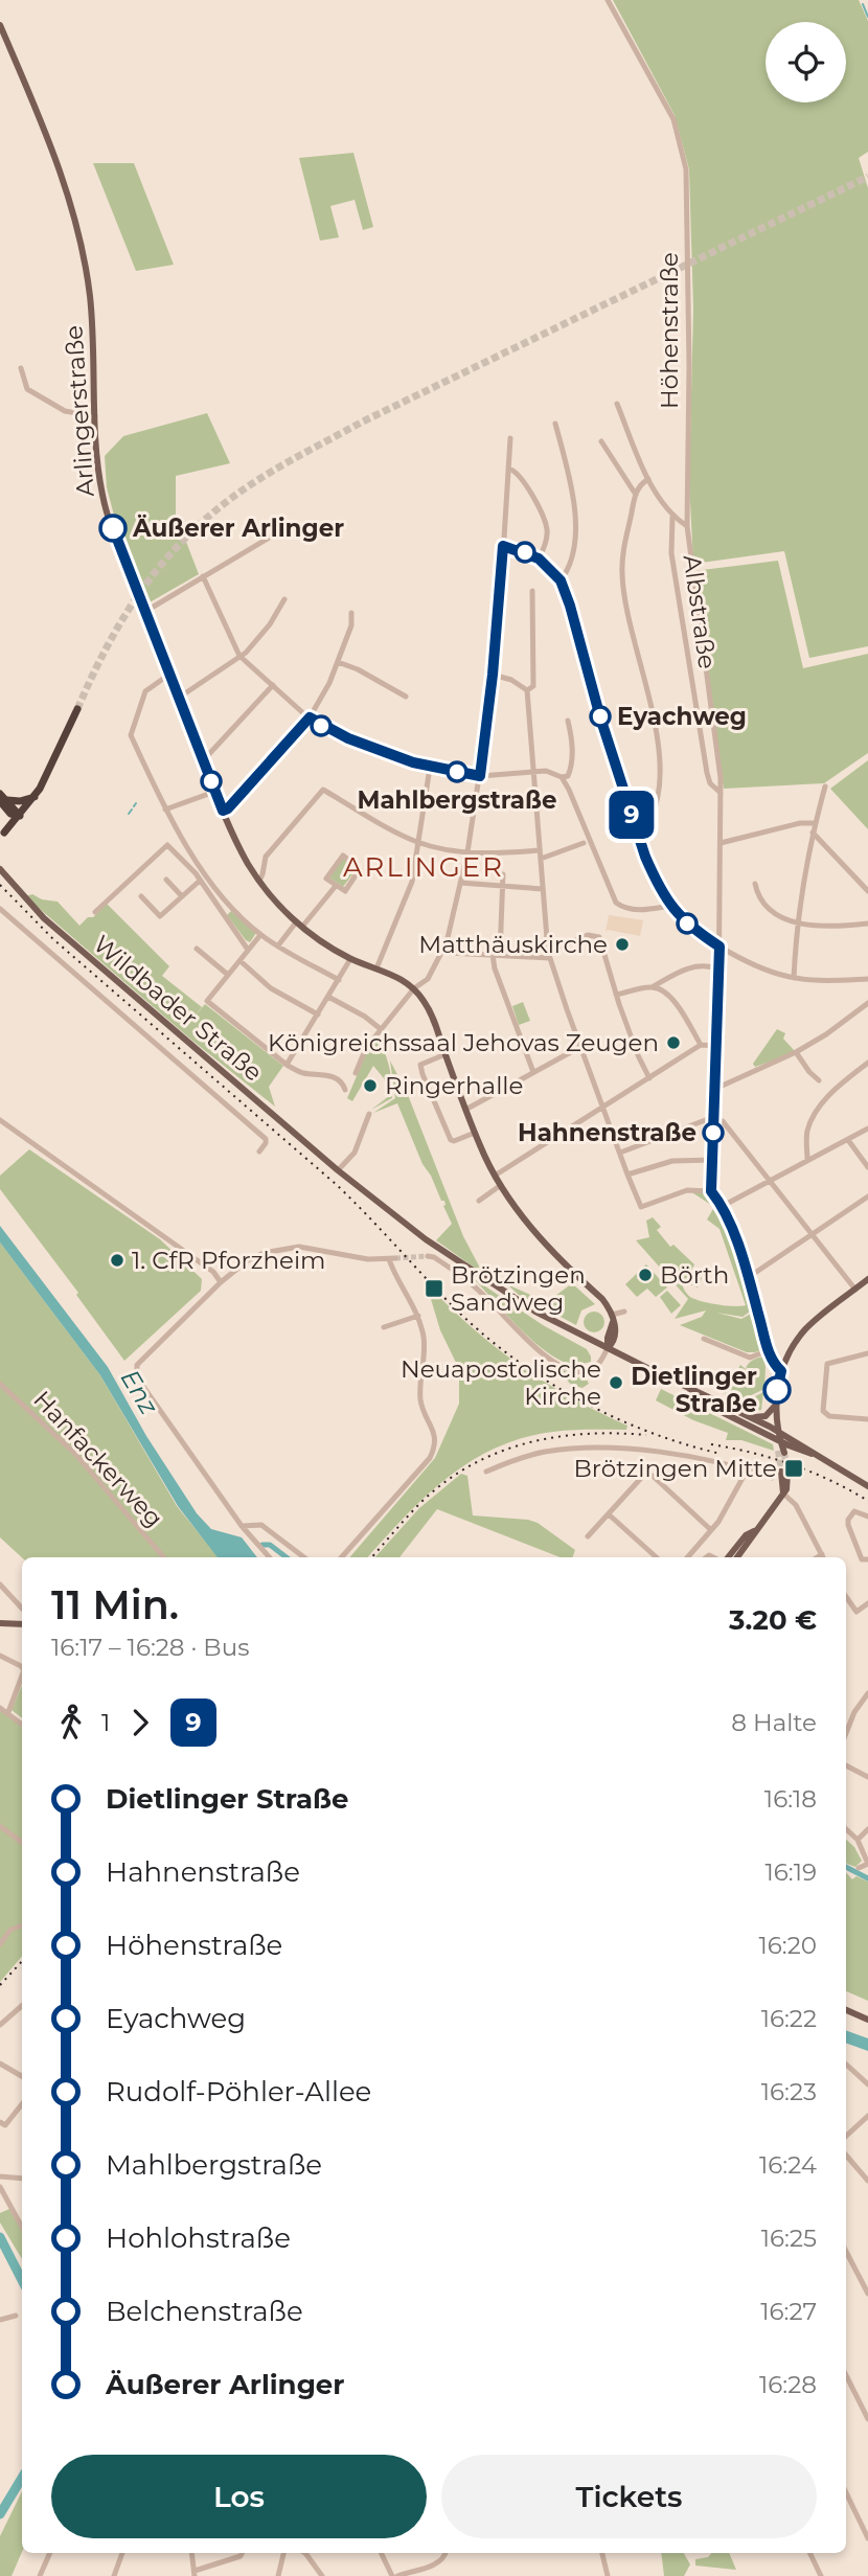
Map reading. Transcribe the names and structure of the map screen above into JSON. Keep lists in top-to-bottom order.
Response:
{
  "streets": {
    "main road": ["Arlingerstraße", "Wildbader Straße"],
    "street": ["Höhenstraße", "Albstraße", "Hanfackerweg"]
  },
  "crossings": [
    ["Höhenstraße", "Albstraße"]
  ],
  "districts": ["ARLINGER"],
  "water": ["Enz"],
  "places": {
    "other": [
      "Äußerer Arlinger",
      "Eyachweg",
      "Mahlbergstraße",
      "Matthäuskirche",
      "Königreichssaal Jehovas Zeugen",
      "Ringerhalle",
      "Hahnenstraße",
      "1. CfR Pforzheim",
      "Börth",
      "Neuapostolische Kirche",
      "Dietlinger Straße"
    ],
    "transit": ["Brötzingen Sandweg", "Brötzingen Mitte"]
  },
  "lines": ["bus line 9"],
  "page": {
    "on_map": "9",
    "heading": ["11 Min.", "16:17 – 16:28 · Bus", "3.20 €"],
    "legs": ["1", "9", "8 Halte"],
    "list": [
      {
        "name": "Dietlinger Straße",
        "value": "16:18"
      },
      {
        "name": "Hahnenstraße",
        "value": "16:19"
      },
      {
        "name": "Höhenstraße",
        "value": "16:20"
      },
      {
        "name": "Eyachweg",
        "value": "16:22"
      },
      {
        "name": "Rudolf-Pöhler-Allee",
        "value": "16:23"
      },
      {
        "name": "Mahlbergstraße",
        "value": "16:24"
      },
      {
        "name": "Hohlohstraße",
        "value": "16:25"
      },
      {
        "name": "Belchenstraße",
        "value": "16:27"
      },
      {
        "name": "Äußerer Arlinger",
        "value": "16:28"
      }
    ],
    "buttons": ["Los", "Tickets"]
  }
}
